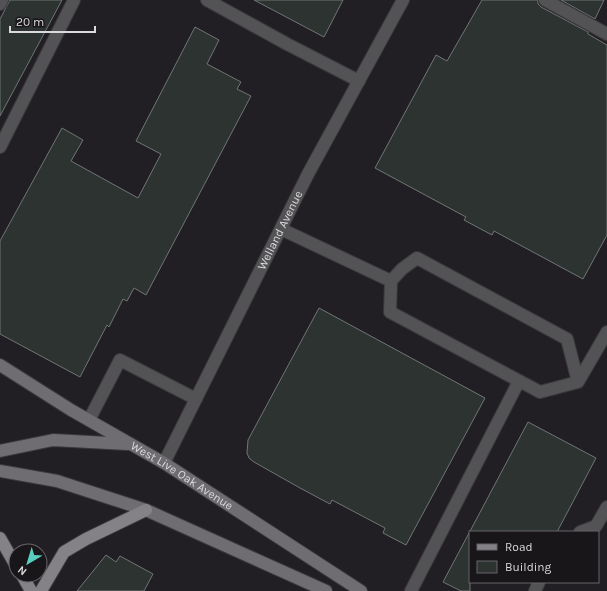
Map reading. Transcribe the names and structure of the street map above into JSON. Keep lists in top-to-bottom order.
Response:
{
  "streets": {
    "street": ["Welland Avenue", "West Live Oak Avenue"]
  },
  "crossings": [
    ["Welland Avenue", "West Live Oak Avenue"]
  ],
  "legend": ["Road", "Building"],
  "scale_bar": "20 m",
  "north": "bottom left"
}
